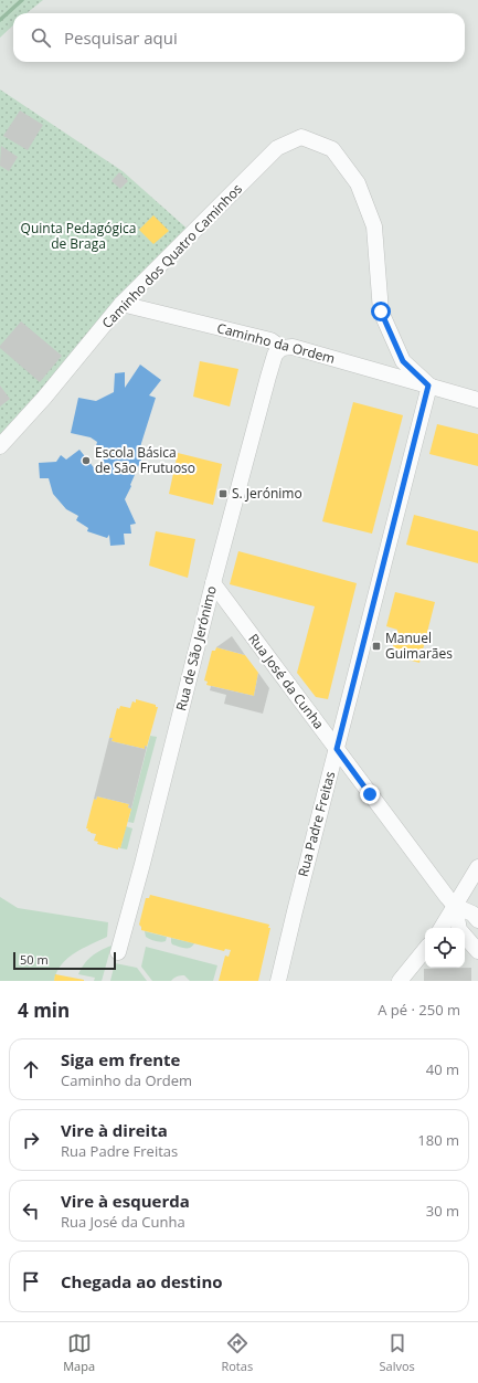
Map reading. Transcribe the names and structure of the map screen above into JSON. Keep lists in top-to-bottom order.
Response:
{
  "streets": {
    "street": [
      "Caminho dos Quatro Caminhos",
      "Caminho da Ordem",
      "Rua de São Jerónimo",
      "Rua José da Cunha",
      "Rua Padre Freitas"
    ]
  },
  "crossings": [
    ["Caminho dos Quatro Caminhos", "Caminho da Ordem"],
    ["Caminho da Ordem", "Rua de São Jerónimo"],
    ["Caminho da Ordem", "Rua Padre Freitas"],
    ["Rua de São Jerónimo", "Rua José da Cunha"],
    ["Rua José da Cunha", "Rua Padre Freitas"]
  ],
  "parks": ["Quinta Pedagógica de Braga"],
  "places": {
    "other": ["Escola Básica de São Frutuoso"],
    "transit": ["S. Jerónimo", "Manuel Guimarães"]
  },
  "scale_bar": "50 m",
  "page": {
    "search": "Pesquisar aqui",
    "scale": "50 m",
    "heading": ["4 min", "A pé · 250 m"],
    "list": [
      ["Siga em frente", "Caminho da Ordem", "40 m"],
      ["Vire à direita", "Rua Padre Freitas", "180 m"],
      ["Vire à esquerda", "Rua José da Cunha", "30 m"],
      "Chegada ao destino"
    ],
    "nav": ["Mapa", "Rotas", "Salvos"]
  }
}
